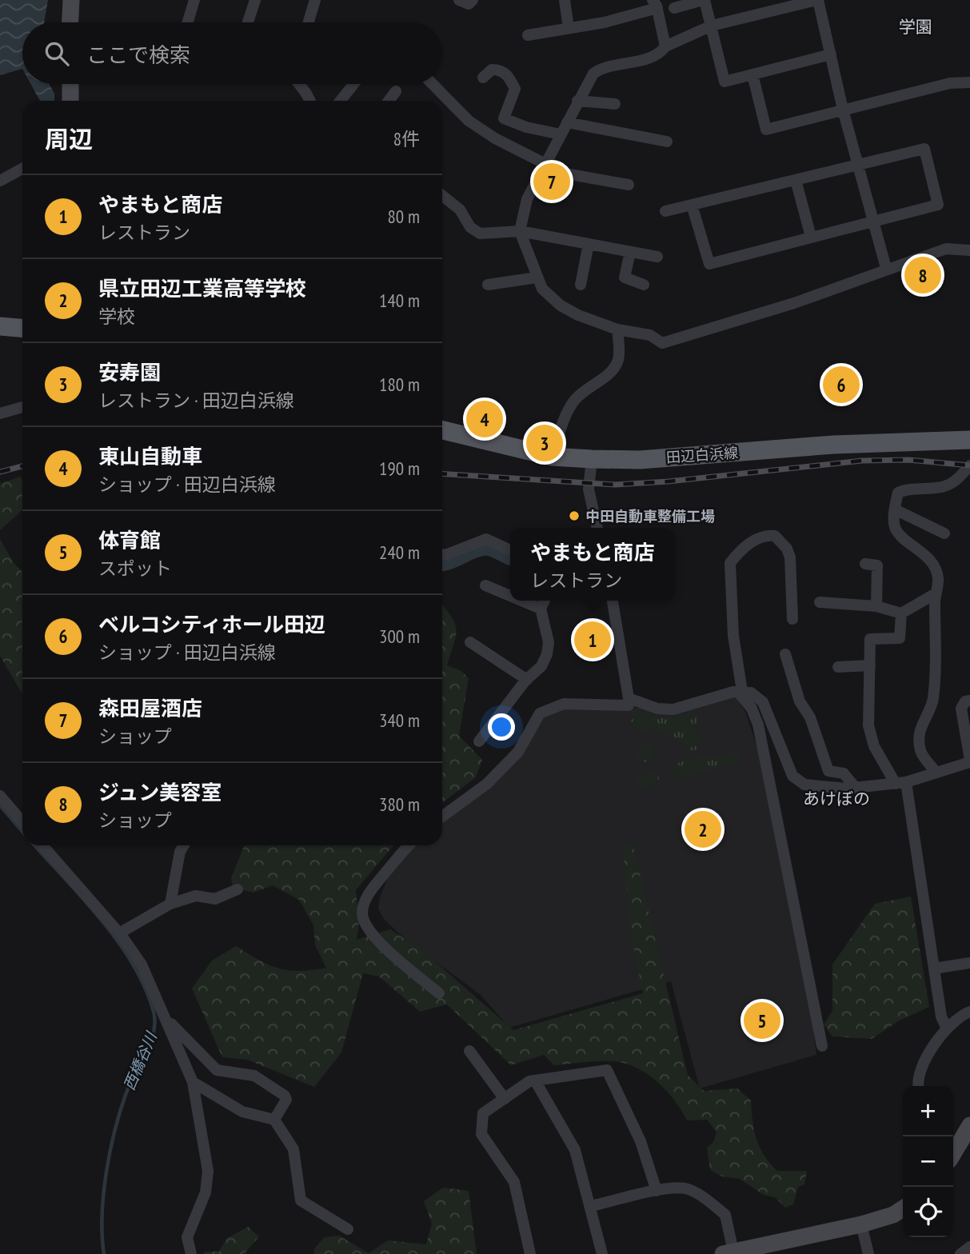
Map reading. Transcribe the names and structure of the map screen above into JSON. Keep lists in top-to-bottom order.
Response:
{
  "streets": {
    "main road": ["田辺白浜線"]
  },
  "districts": ["学園", "あけぼの"],
  "water": ["西橋谷川"],
  "places": ["中田自動車整備工場"],
  "page": {
    "search": "ここで検索",
    "heading": ["周辺", "8件"],
    "pins": [
      "7",
      "8",
      "6",
      "4",
      "3",
      "1",
      "2",
      "5"
    ],
    "list": [
      {
        "mark": "1",
        "name": "やまもと商店",
        "note": "レストラン",
        "value": "80 m"
      },
      {
        "mark": "2",
        "name": "県立田辺工業高等学校",
        "note": "学校",
        "value": "140 m"
      },
      {
        "mark": "3",
        "name": "安寿園",
        "note": "レストラン · 田辺白浜線",
        "value": "180 m"
      },
      {
        "mark": "4",
        "name": "東山自動車",
        "note": "ショップ · 田辺白浜線",
        "value": "190 m"
      },
      {
        "mark": "5",
        "name": "体育館",
        "note": "スポット",
        "value": "240 m"
      },
      {
        "mark": "6",
        "name": "ベルコシティホール田辺",
        "note": "ショップ · 田辺白浜線",
        "value": "300 m"
      },
      {
        "mark": "7",
        "name": "森田屋酒店",
        "note": "ショップ",
        "value": "340 m"
      },
      {
        "mark": "8",
        "name": "ジュン美容室",
        "note": "ショップ",
        "value": "380 m"
      }
    ],
    "popup": ["やまもと商店", "レストラン"],
    "map_buttons": ["+", "−"]
  }
}
